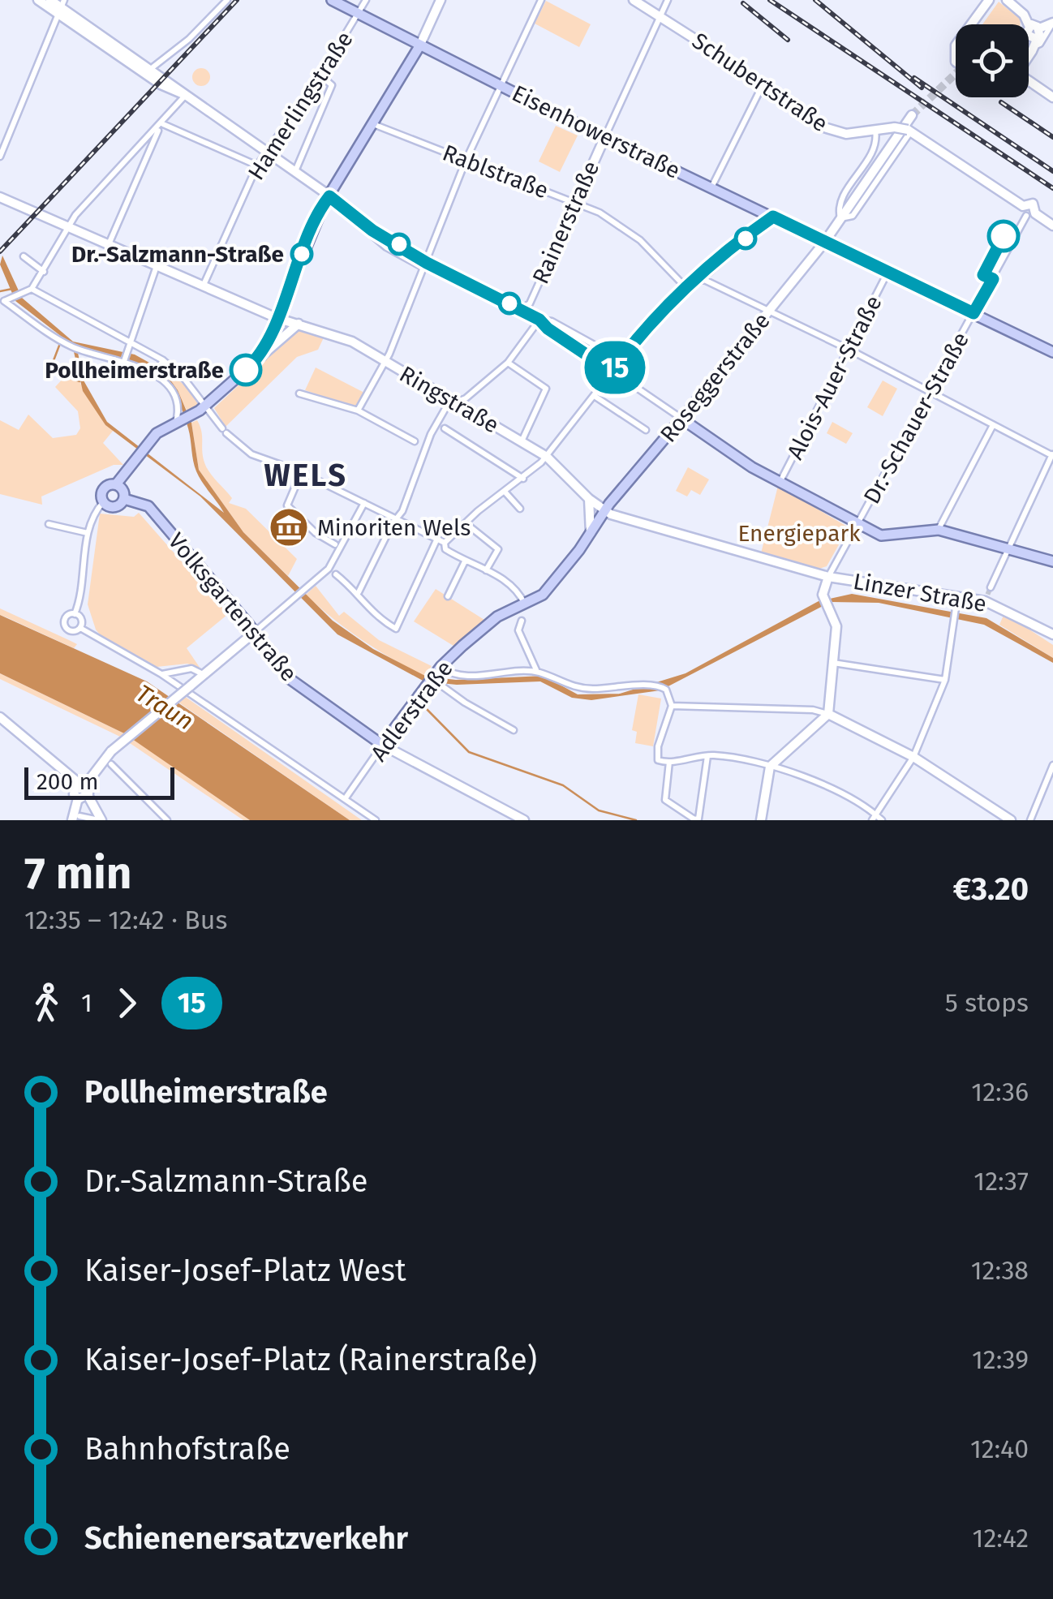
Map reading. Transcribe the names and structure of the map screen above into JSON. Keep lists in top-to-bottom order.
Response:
{
  "streets": {
    "main road": [
      "Eisenhowerstraße",
      "Roseggerstraße",
      "Volksgartenstraße",
      "Adlerstraße"
    ],
    "street": [
      "Schubertstraße",
      "Hamerlingstraße",
      "Rablstraße",
      "Rainerstraße",
      "Alois-Auer-Straße",
      "Ringstraße",
      "Dr.-Schauer-Straße",
      "Linzer Straße"
    ]
  },
  "crossings": [
    ["Schubertstraße", "Rainerstraße"],
    ["Hamerlingstraße", "Eisenhowerstraße"],
    ["Hamerlingstraße", "Ringstraße"],
    ["Eisenhowerstraße", "Rainerstraße"],
    ["Eisenhowerstraße", "Roseggerstraße"],
    ["Eisenhowerstraße", "Alois-Auer-Straße"],
    ["Eisenhowerstraße", "Dr.-Schauer-Straße"],
    ["Rablstraße", "Rainerstraße"],
    ["Roseggerstraße", "Ringstraße"],
    ["Roseggerstraße", "Linzer Straße"],
    ["Roseggerstraße", "Adlerstraße"],
    ["Ringstraße", "Linzer Straße"],
    ["Ringstraße", "Adlerstraße"],
    ["Dr.-Schauer-Straße", "Linzer Straße"],
    ["Linzer Straße", "Adlerstraße"],
    ["Volksgartenstraße", "Adlerstraße"]
  ],
  "districts": ["WELS"],
  "water": ["Traun"],
  "parks": ["Energiepark"],
  "places": {
    "other": ["Dr.-Salzmann-Straße", "Pollheimerstraße"],
    "museum": ["Minoriten Wels"]
  },
  "lines": ["bus line 15"],
  "scale_bar": "200 m",
  "page": {
    "on_map": "15",
    "scale": "200 m",
    "heading": ["7 min", "12:35 – 12:42 · Bus", "€3.20"],
    "legs": ["1", "15", "5 stops"],
    "list": [
      {
        "name": "Pollheimerstraße",
        "value": "12:36"
      },
      {
        "name": "Dr.-Salzmann-Straße",
        "value": "12:37"
      },
      {
        "name": "Kaiser-Josef-Platz West",
        "value": "12:38"
      },
      {
        "name": "Kaiser-Josef-Platz (Rainerstraße)",
        "value": "12:39"
      },
      {
        "name": "Bahnhofstraße",
        "value": "12:40"
      },
      {
        "name": "Schienenersatzverkehr",
        "value": "12:42"
      }
    ]
  }
}
